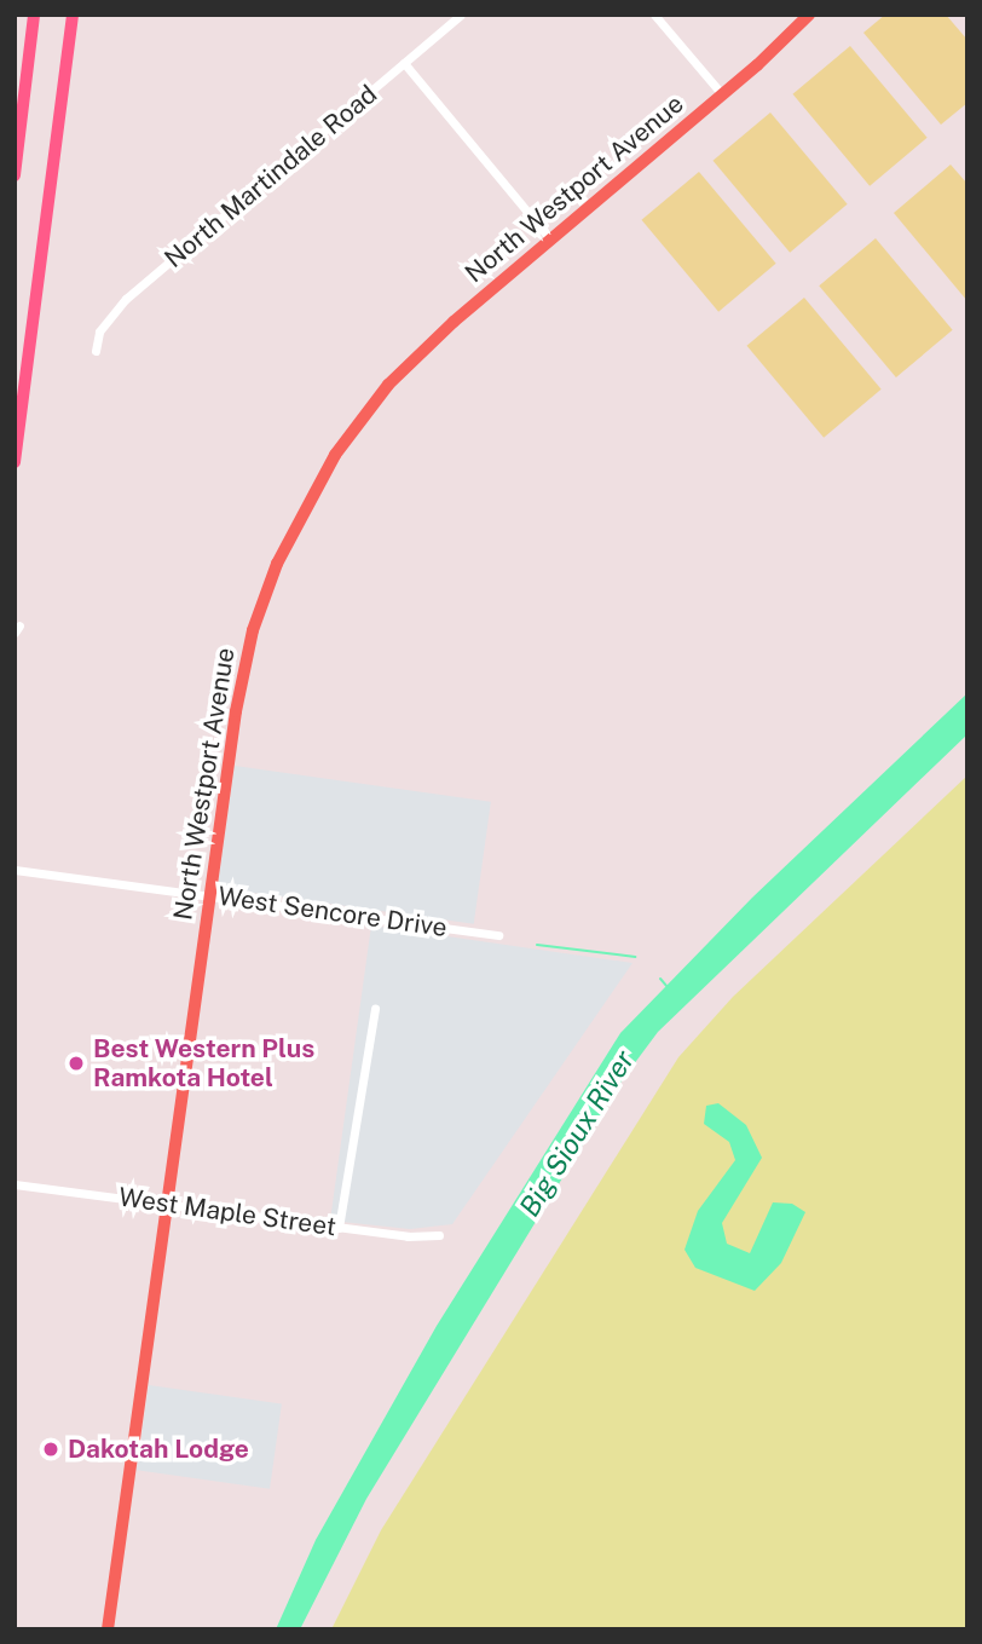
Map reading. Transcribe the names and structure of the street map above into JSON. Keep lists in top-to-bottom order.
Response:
{
  "streets": {
    "main road": ["North Westport Avenue"],
    "street": ["North Martindale Road", "West Sencore Drive", "West Maple Street"]
  },
  "crossings": [
    ["North Westport Avenue", "West Sencore Drive"],
    ["North Westport Avenue", "West Maple Street"]
  ],
  "water": ["Big Sioux River"],
  "places": ["Best Western Plus Ramkota Hotel", "Dakotah Lodge"]
}
